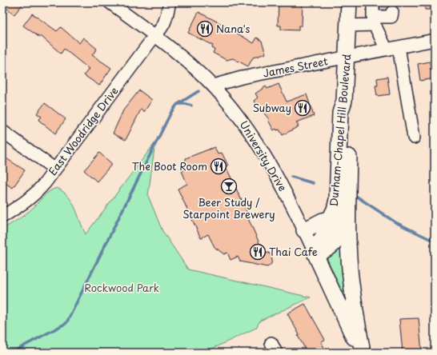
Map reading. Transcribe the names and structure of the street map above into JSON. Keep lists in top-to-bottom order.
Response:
{
  "streets": {
    "main road": ["Durham-Chapel Hill Boulevard", "University Drive"],
    "street": ["James Street", "East Woodridge Drive"]
  },
  "crossings": [
    ["James Street", "Durham-Chapel Hill Boulevard"],
    ["James Street", "University Drive"],
    ["Durham-Chapel Hill Boulevard", "University Drive"],
    ["East Woodridge Drive", "University Drive"]
  ],
  "parks": ["Rockwood Park"],
  "places": {
    "restaurant": [
      "Nana's",
      "Subway",
      "The Boot Room",
      "Thai Cafe"
    ],
    "bar": ["Beer Study / Starpoint Brewery"]
  }
}
